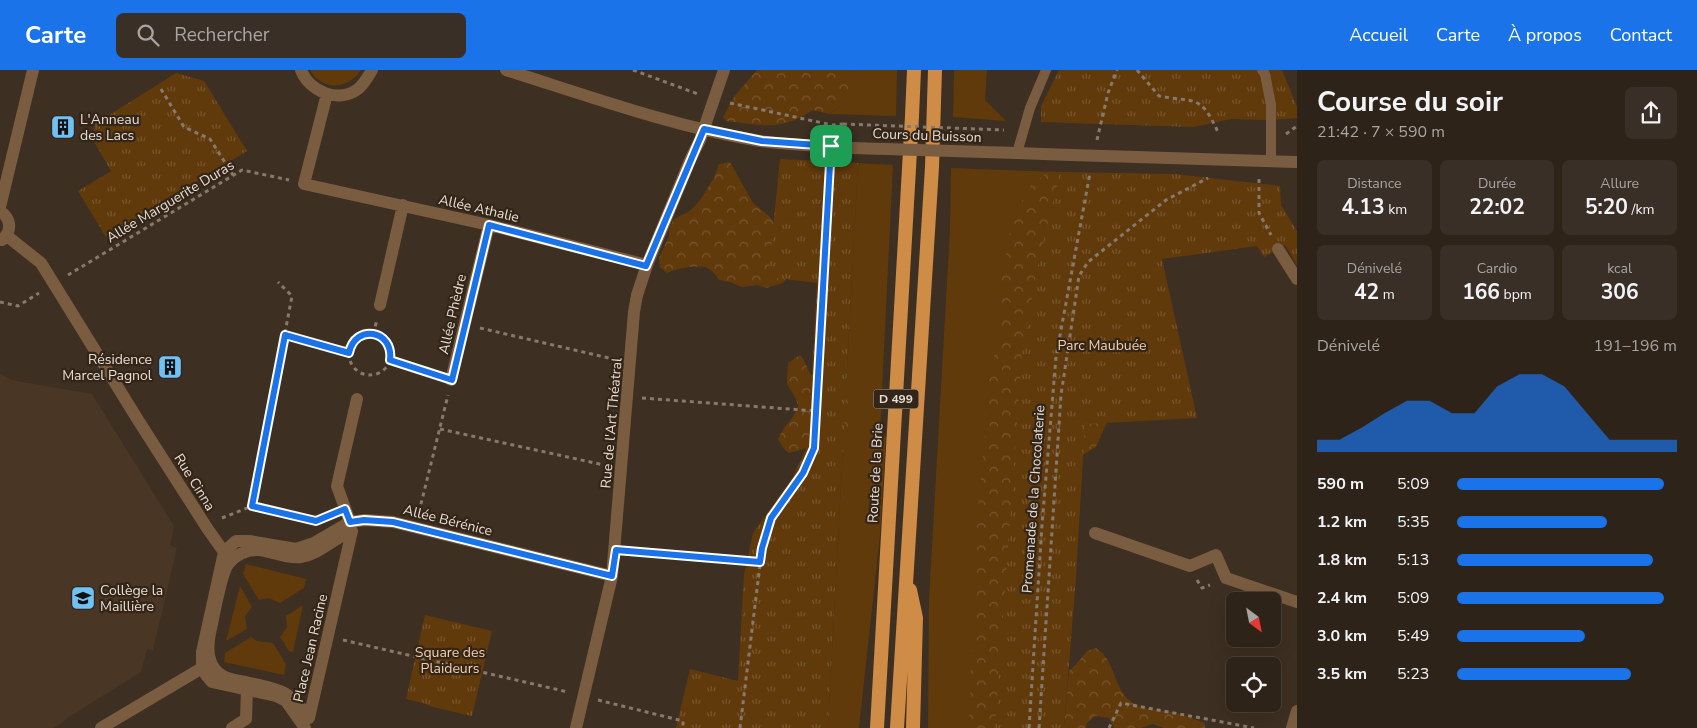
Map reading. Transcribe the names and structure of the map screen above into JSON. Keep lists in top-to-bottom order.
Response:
{
  "streets": {
    "highway": ["D 499", "Route de la Brie"],
    "street": [
      "Cours du Buisson",
      "Allée Athalie",
      "Allée Phèdre",
      "Rue de l'Art Théatral",
      "Rue Cinna",
      "Allée Bérénice",
      "Place Jean Racine"
    ],
    "path": ["Allée Marguerite Duras", "Promenade de la Chocolaterie"]
  },
  "crossings": [
    ["Cours du Buisson", "Rue de l'Art Théatral"],
    ["Allée Marguerite Duras", "Allée Athalie"],
    ["Allée Marguerite Duras", "Rue Cinna"],
    ["Allée Athalie", "Allée Phèdre"],
    ["Allée Athalie", "Rue de l'Art Théatral"],
    ["Rue de l'Art Théatral", "Allée Bérénice"],
    ["Rue Cinna", "Allée Bérénice"]
  ],
  "parks": ["Parc Maubuée", "Square des Plaideurs"],
  "places": {
    "building": ["L'Anneau des Lacs", "Résidence Marcel Pagnol"],
    "school or university": ["Collège la Maillière"]
  },
  "north": "bottom right",
  "page": {
    "header": "Carte",
    "search": "Rechercher",
    "nav": [
      "Accueil",
      "Carte",
      "À propos",
      "Contact"
    ],
    "heading": ["Course du soir", "21:42 · 7 × 590 m"],
    "stats": [
      ["Distance", "4.13 km"],
      ["Durée", "22:02"],
      ["Allure", "5:20 /km"],
      ["Dénivelé", "42 m"],
      ["Cardio", "166 bpm"],
      ["kcal", "306"]
    ],
    "chart": ["Dénivelé", "191–196 m"],
    "list": [
      {
        "name": "590 m",
        "note": "5:09"
      },
      {
        "name": "1.2 km",
        "note": "5:35"
      },
      {
        "name": "1.8 km",
        "note": "5:13"
      },
      {
        "name": "2.4 km",
        "note": "5:09"
      },
      {
        "name": "3.0 km",
        "note": "5:49"
      },
      {
        "name": "3.5 km",
        "note": "5:23"
      }
    ]
  }
}
